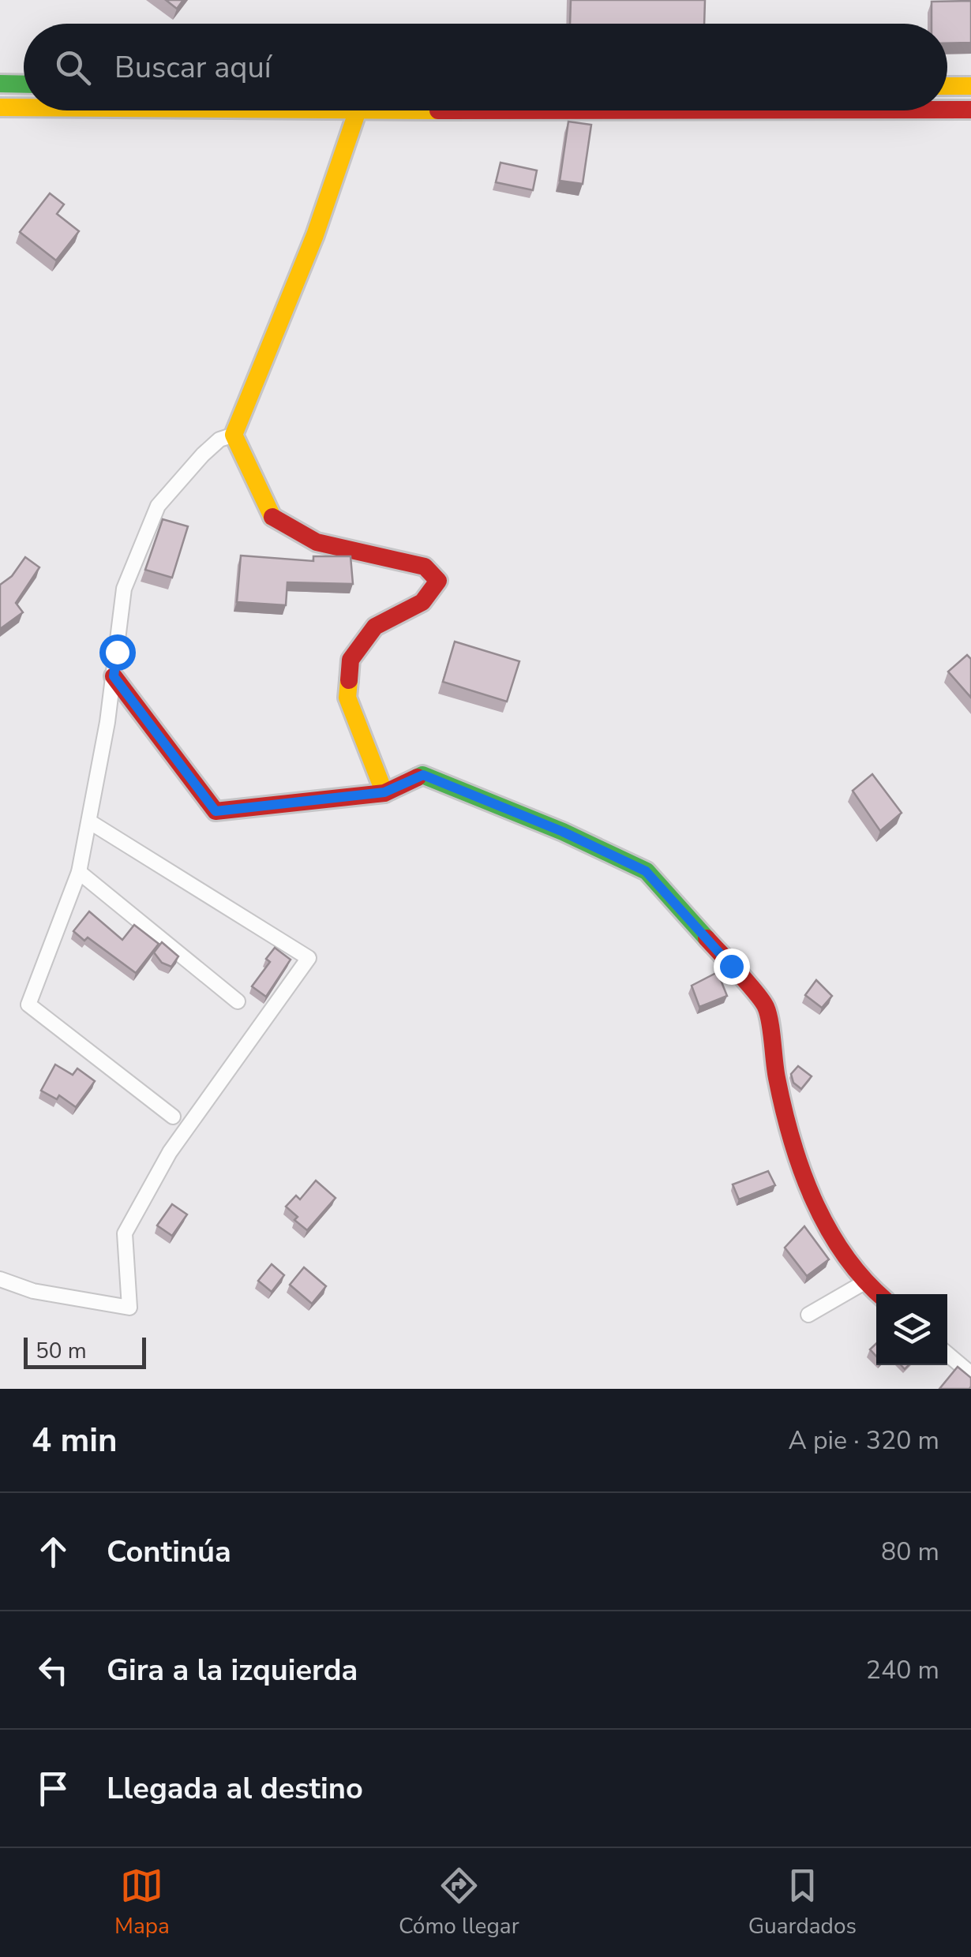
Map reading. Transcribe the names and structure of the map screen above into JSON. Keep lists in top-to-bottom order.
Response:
{
  "scale_bar": "50 m",
  "page": {
    "search": "Buscar aquí",
    "scale": "50 m",
    "heading": ["4 min", "A pie · 320 m"],
    "list": [
      ["Continúa", "80 m"],
      ["Gira a la izquierda", "240 m"],
      "Llegada al destino"
    ],
    "nav": ["Mapa", "Cómo llegar", "Guardados"]
  }
}
